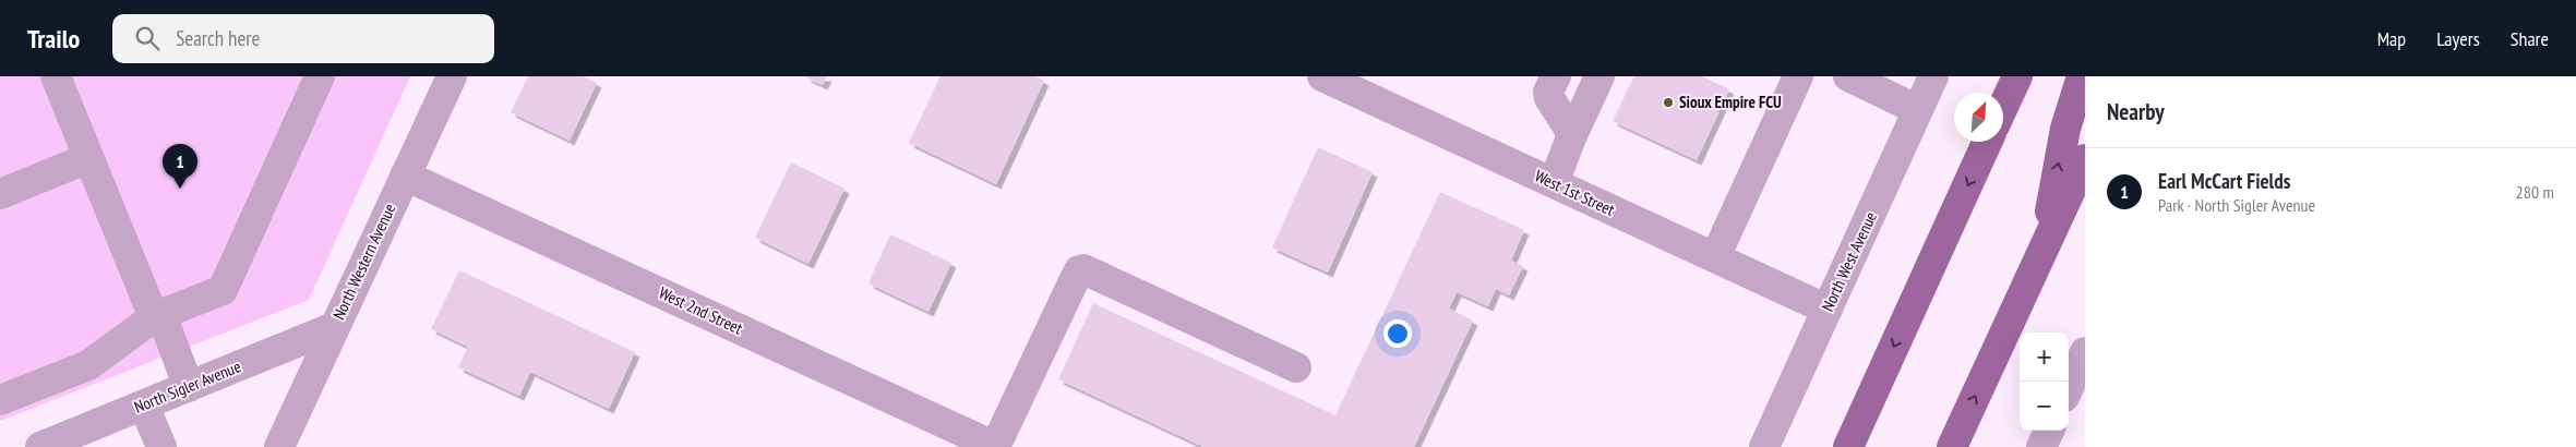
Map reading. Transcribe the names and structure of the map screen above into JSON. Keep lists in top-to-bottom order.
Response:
{
  "streets": {
    "street": [
      "West 1st Street",
      "North Western Avenue",
      "North West Avenue",
      "West 2nd Street",
      "North Sigler Avenue"
    ]
  },
  "crossings": [
    ["West 1st Street", "North West Avenue"],
    ["North Western Avenue", "West 2nd Street"],
    ["North Western Avenue", "North Sigler Avenue"]
  ],
  "places": ["Sioux Empire FCU"],
  "north": "top right",
  "page": {
    "header": "Trailo",
    "search": "Search here",
    "nav": ["Map", "Layers", "Share"],
    "heading": "Nearby",
    "pins": "1",
    "list": [
      {
        "mark": "1",
        "name": "Earl McCart Fields",
        "note": "Park · North Sigler Avenue",
        "value": "280 m"
      }
    ],
    "map_buttons": ["+", "−"]
  }
}
